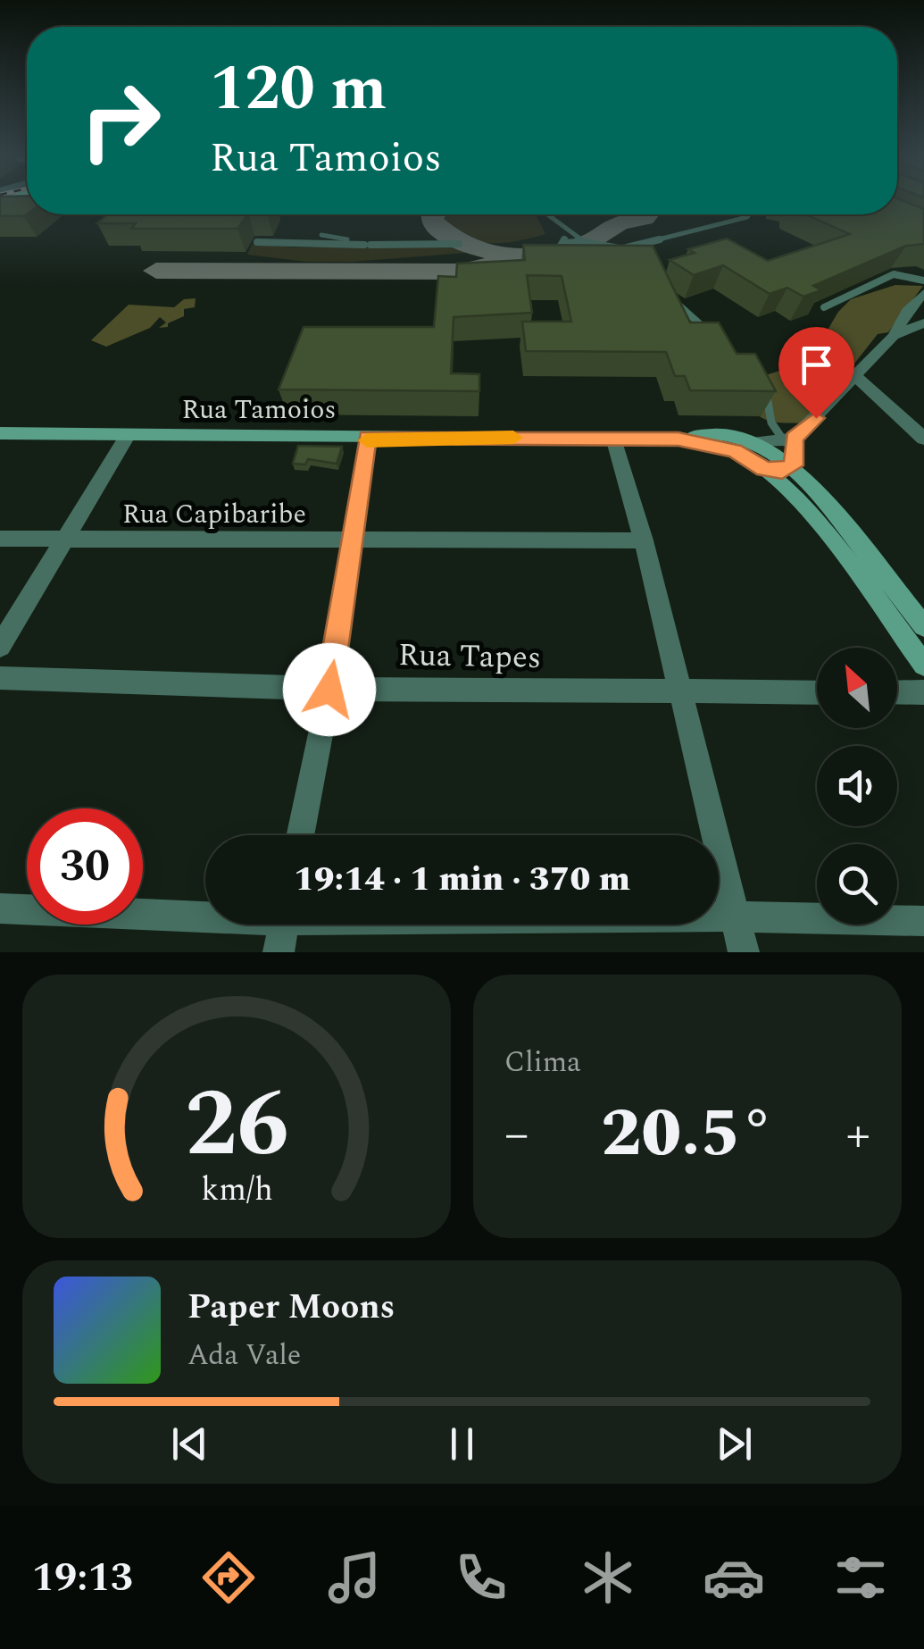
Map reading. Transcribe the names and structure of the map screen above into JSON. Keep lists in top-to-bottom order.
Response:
{
  "streets": {
    "main road": ["Rua Tamoios"],
    "street": ["Rua Capibaribe", "Rua Tapes"]
  },
  "north": "top left",
  "page": {
    "turn": ["120 m", "Rua Tamoios"],
    "limit": "30",
    "trip": "19:14 · 1 min · 370 m",
    "tile": "Clima",
    "heat": ["−", "20.5°", "+"],
    "song": ["Paper Moons", "Ada Vale"],
    "tabs": "19:13",
    "gauge": ["26", "km/h"]
  }
}
